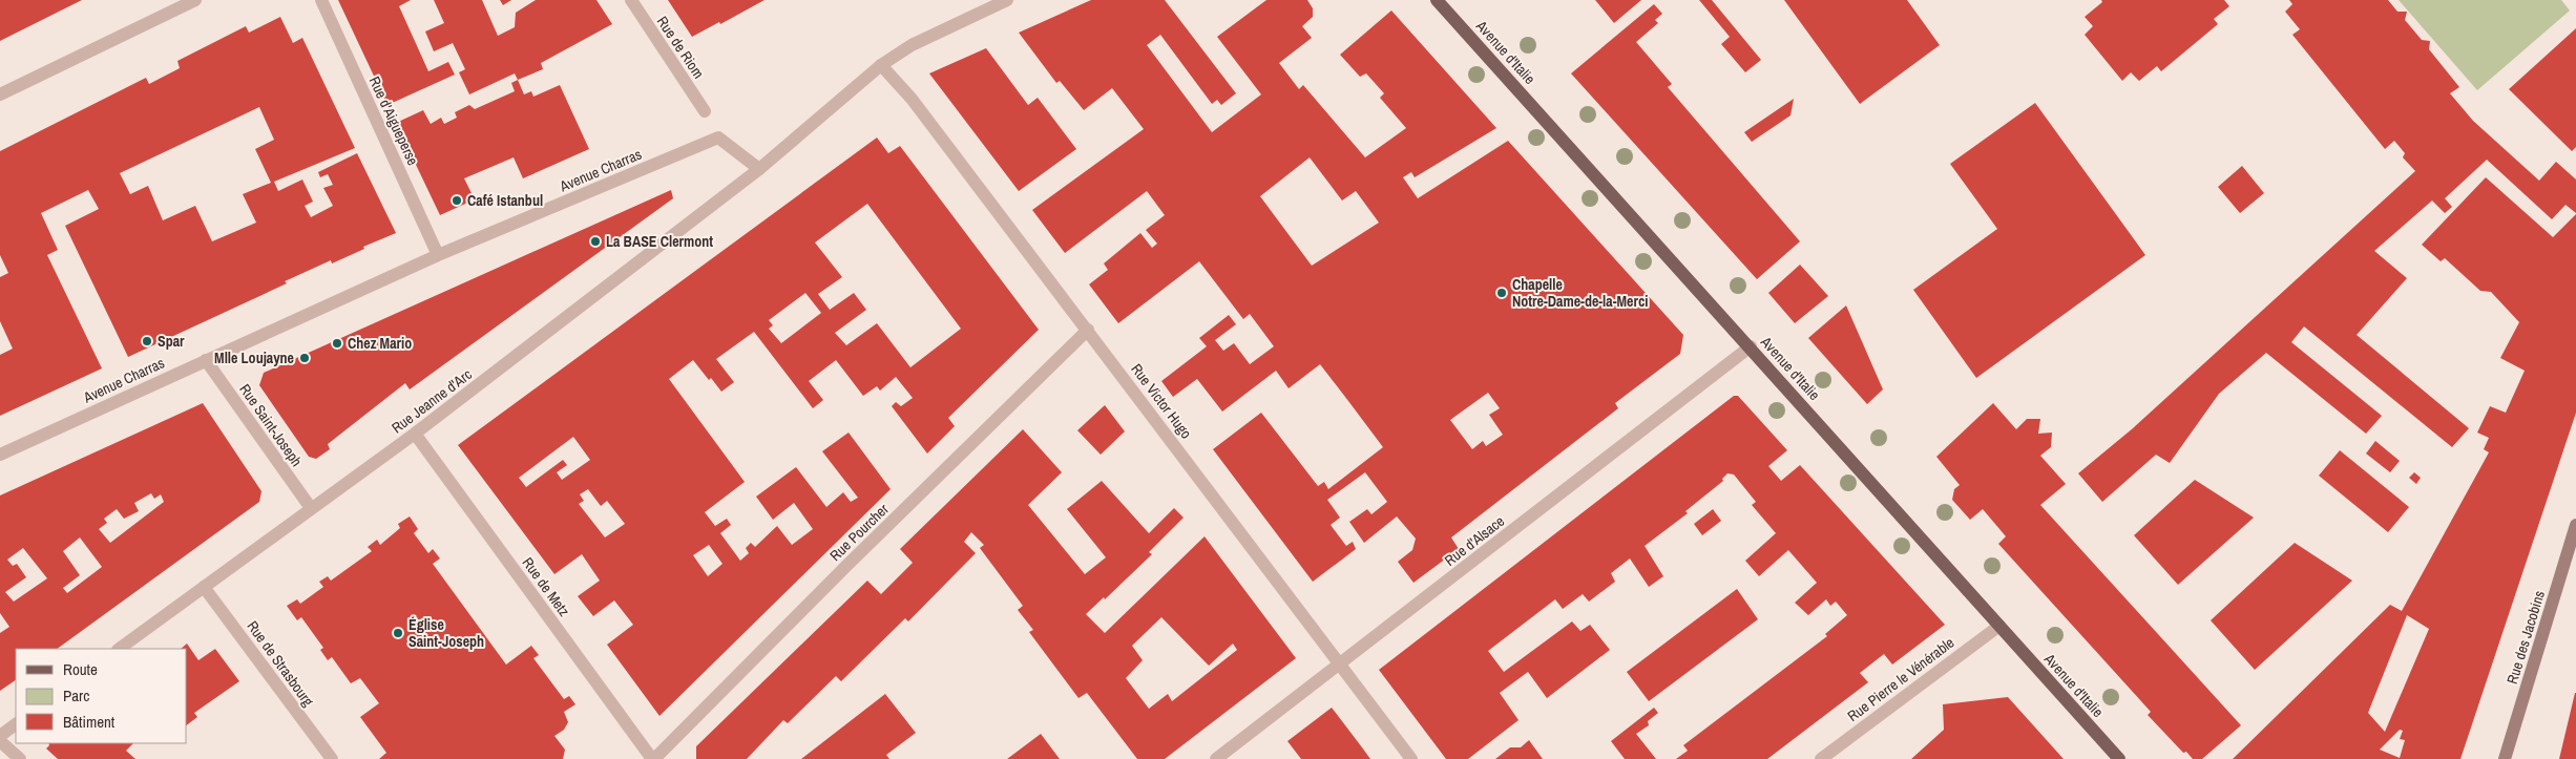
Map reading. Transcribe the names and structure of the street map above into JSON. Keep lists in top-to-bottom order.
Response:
{
  "streets": {
    "main road": ["Avenue d'Italie", "Rue des Jacobins"],
    "street": [
      "Rue de Riom",
      "Rue d'Aigueperse",
      "Avenue Charras",
      "Rue Jeanne d'Arc",
      "Rue Victor Hugo",
      "Rue Saint-Joseph",
      "Rue Pourcher",
      "Rue d'Alsace",
      "Rue de Metz",
      "Rue de Strasbourg",
      "Rue Pierre le Vénérable"
    ]
  },
  "crossings": [
    ["Avenue d'Italie", "Rue d'Alsace"],
    ["Avenue d'Italie", "Rue Pierre le Vénérable"],
    ["Rue d'Aigueperse", "Avenue Charras"],
    ["Avenue Charras", "Rue Jeanne d'Arc"],
    ["Avenue Charras", "Rue Saint-Joseph"],
    ["Rue Jeanne d'Arc", "Rue Saint-Joseph"],
    ["Rue Jeanne d'Arc", "Rue de Metz"],
    ["Rue Jeanne d'Arc", "Rue de Strasbourg"],
    ["Rue Victor Hugo", "Rue Pourcher"],
    ["Rue Victor Hugo", "Rue d'Alsace"],
    ["Rue Pourcher", "Rue de Metz"]
  ],
  "places": [
    "Café Istanbul",
    "La BASE Clermont",
    "Chapelle Notre-Dame-de-la-Merci",
    "Spar",
    "Chez Mario",
    "Mlle Loujayne",
    "Église Saint-Joseph"
  ],
  "legend": ["Route", "Parc", "Bâtiment"]
}
